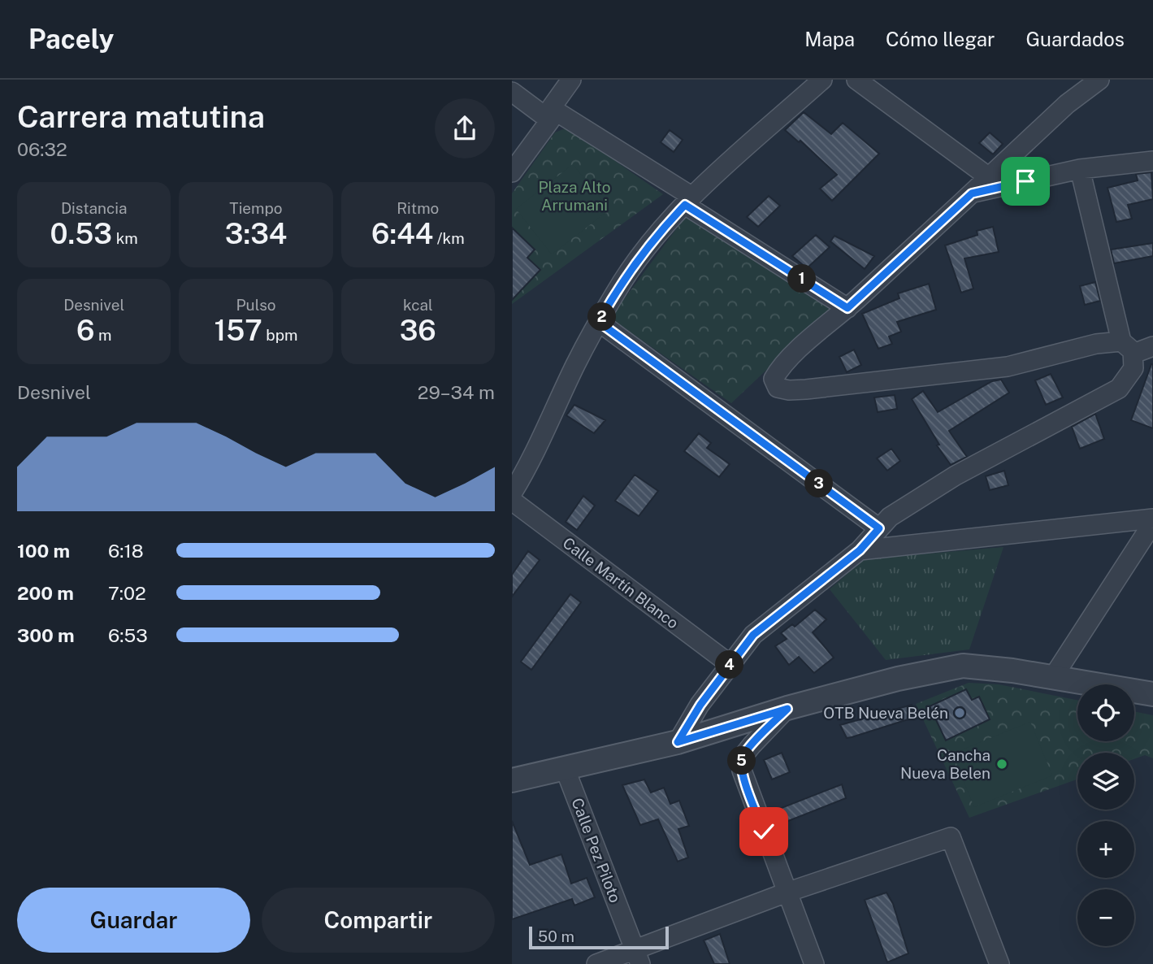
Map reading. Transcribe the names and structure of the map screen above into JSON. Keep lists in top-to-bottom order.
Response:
{
  "streets": {
    "street": ["Calle Martín Blanco", "Calle Pez Piloto"]
  },
  "parks": ["Plaza Alto Arrumani"],
  "places": ["OTB Nueva Belén", "Cancha Nueva Belen"],
  "scale_bar": "50 m",
  "page": {
    "header": "Pacely",
    "nav": ["Mapa", "Cómo llegar", "Guardados"],
    "heading": ["Carrera matutina", "06:32"],
    "stats": [
      ["Distancia", "0.53 km"],
      ["Tiempo", "3:34"],
      ["Ritmo", "6:44 /km"],
      ["Desnivel", "6 m"],
      ["Pulso", "157 bpm"],
      ["kcal", "36"]
    ],
    "pins": [
      "1",
      "2",
      "3",
      "4",
      "5"
    ],
    "chart": ["Desnivel", "29–34 m"],
    "list": [
      {
        "name": "100 m",
        "note": "6:18"
      },
      {
        "name": "200 m",
        "note": "7:02"
      },
      {
        "name": "300 m",
        "note": "6:53"
      }
    ],
    "map_buttons": ["+", "−"],
    "buttons": ["Guardar", "Compartir"],
    "scale": "50 m"
  }
}
